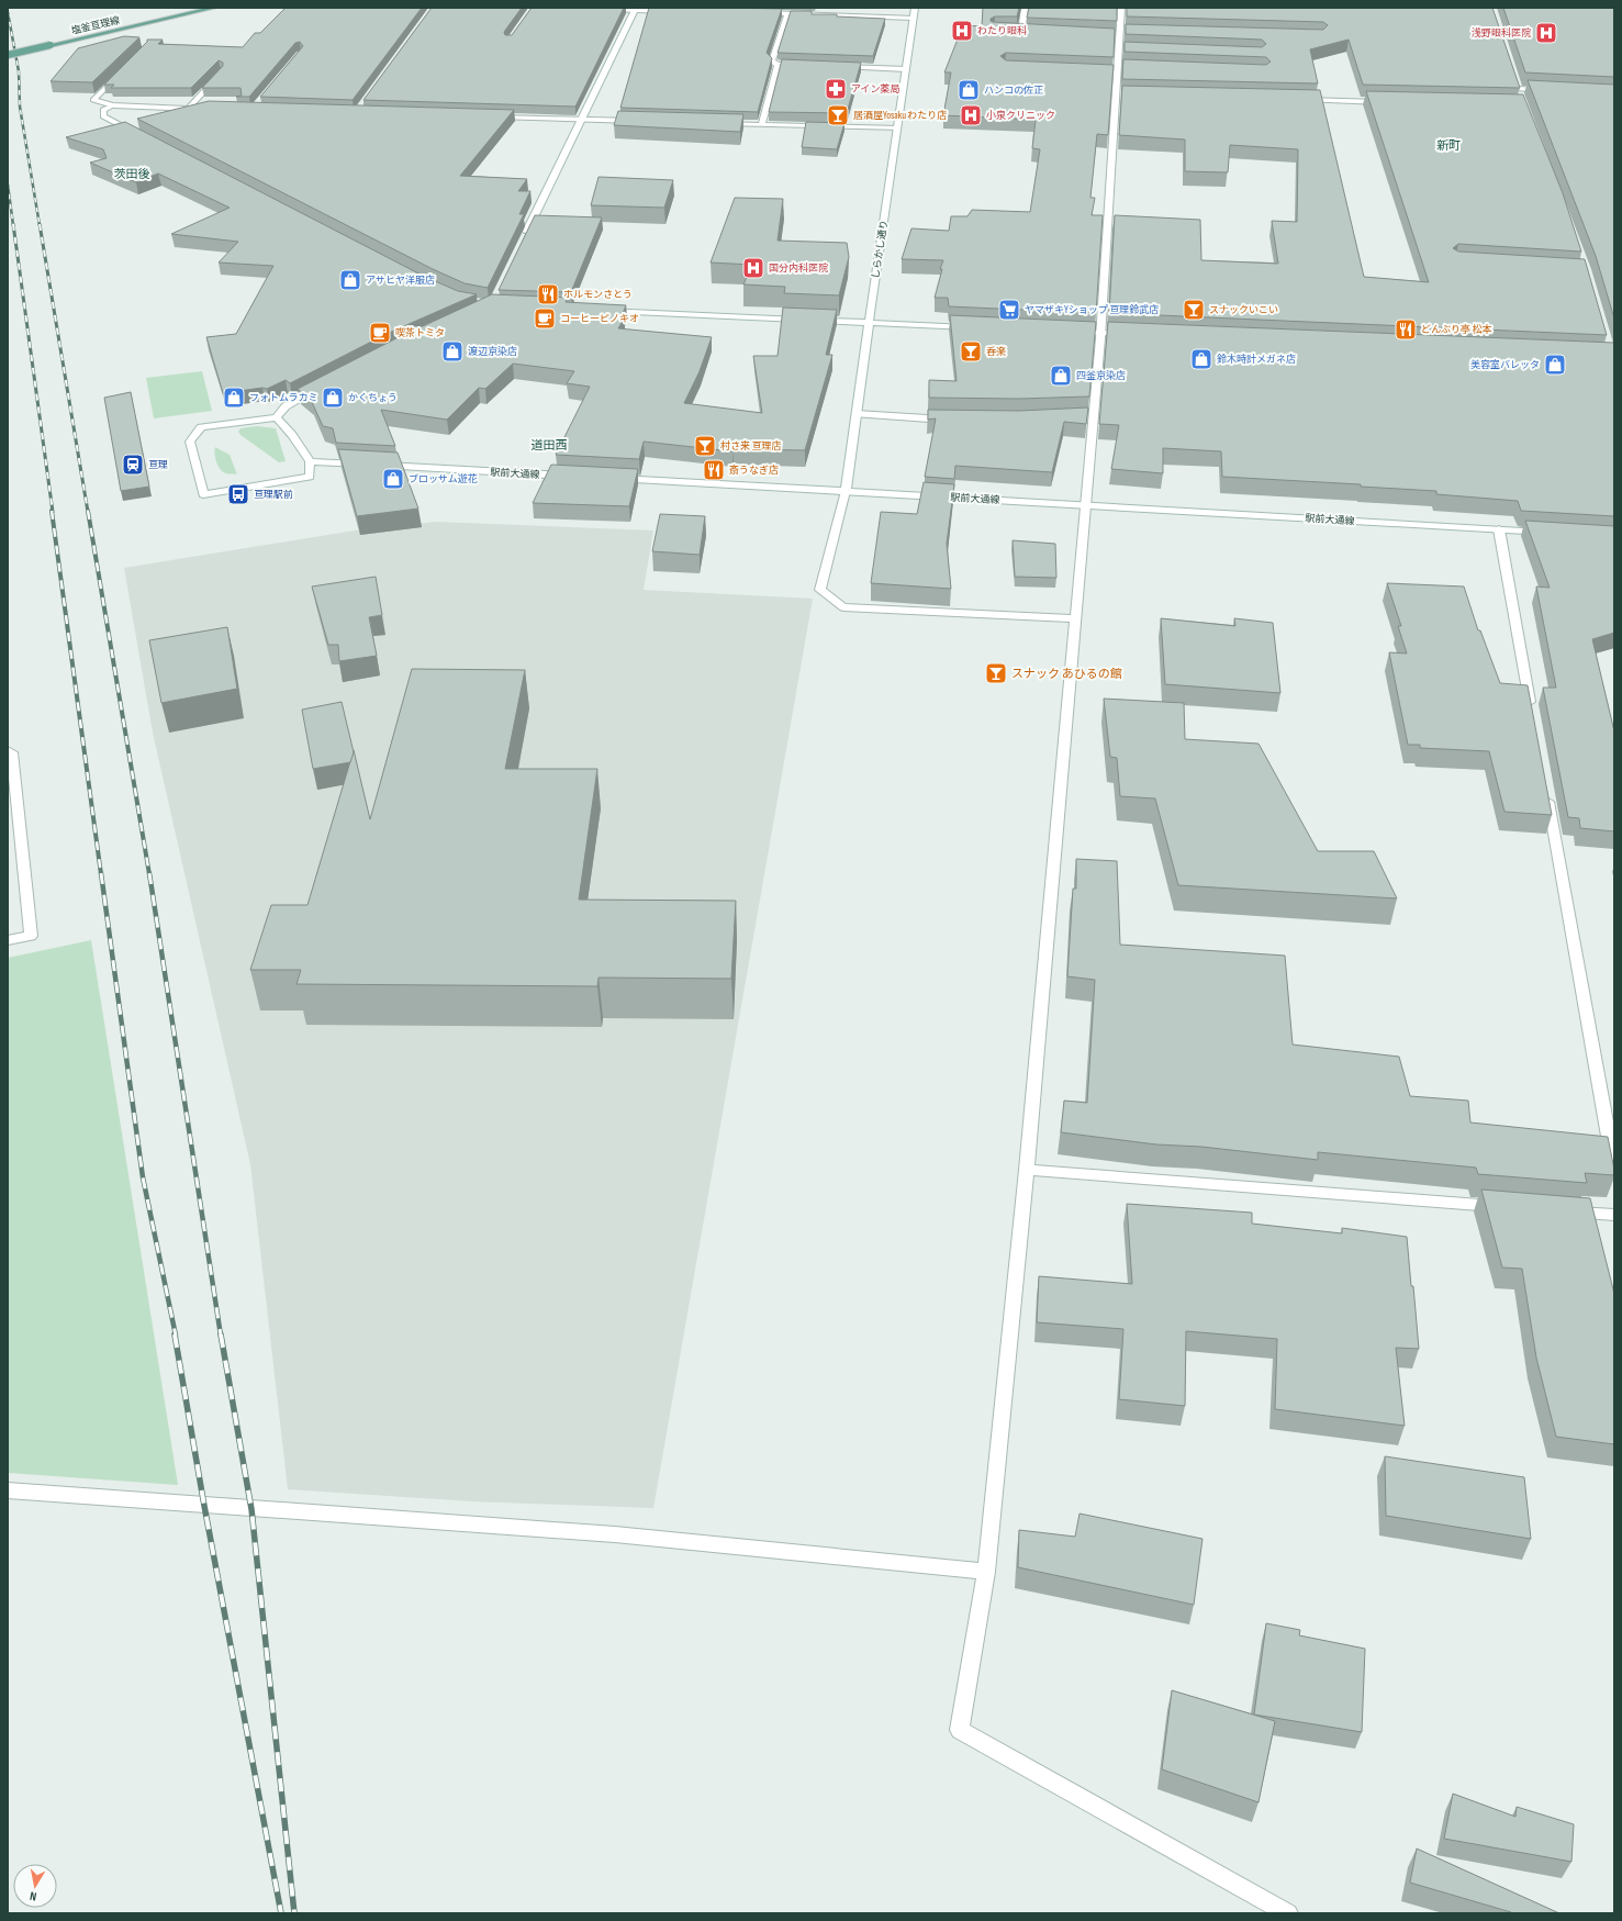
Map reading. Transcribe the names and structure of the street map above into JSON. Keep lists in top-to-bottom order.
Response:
{
  "streets": {
    "main road": ["塩釜亘理線"],
    "street": ["しらかし通り", "駅前大通線"]
  },
  "crossings": [
    ["しらかし通り", "駅前大通線"]
  ],
  "districts": ["新町", "茨田後", "道田西"],
  "places": {
    "hospital": [
      "わたり眼科",
      "浅野眼科医院",
      "小泉クリニック",
      "国分内科医院"
    ],
    "pharmacy": ["アイン薬局"],
    "shop": [
      "ハンコの佐正",
      "アサヒヤ洋服店",
      "渡辺京染店",
      "鈴木時計メガネ店",
      "美容室バレッタ",
      "四釜京染店",
      "フォトムラカミ",
      "かくちょう",
      "ブロッサム遊花"
    ],
    "bar": [
      "居酒屋Yosaku わたり店",
      "スナックいこい",
      "呑楽",
      "村さ来 亘理店",
      "スナック あひるの館"
    ],
    "restaurant": ["ホルモンさとう", "どんぶり亭 松本", "斎うなぎ店"],
    "supermarket": ["ヤマザキYショップ 亘理鈴武店"],
    "cafe": ["コーヒーピノキオ", "喫茶トミタ"],
    "station": ["亘理"],
    "bus stop": ["亘理駅前"]
  },
  "north": "bottom"
}
